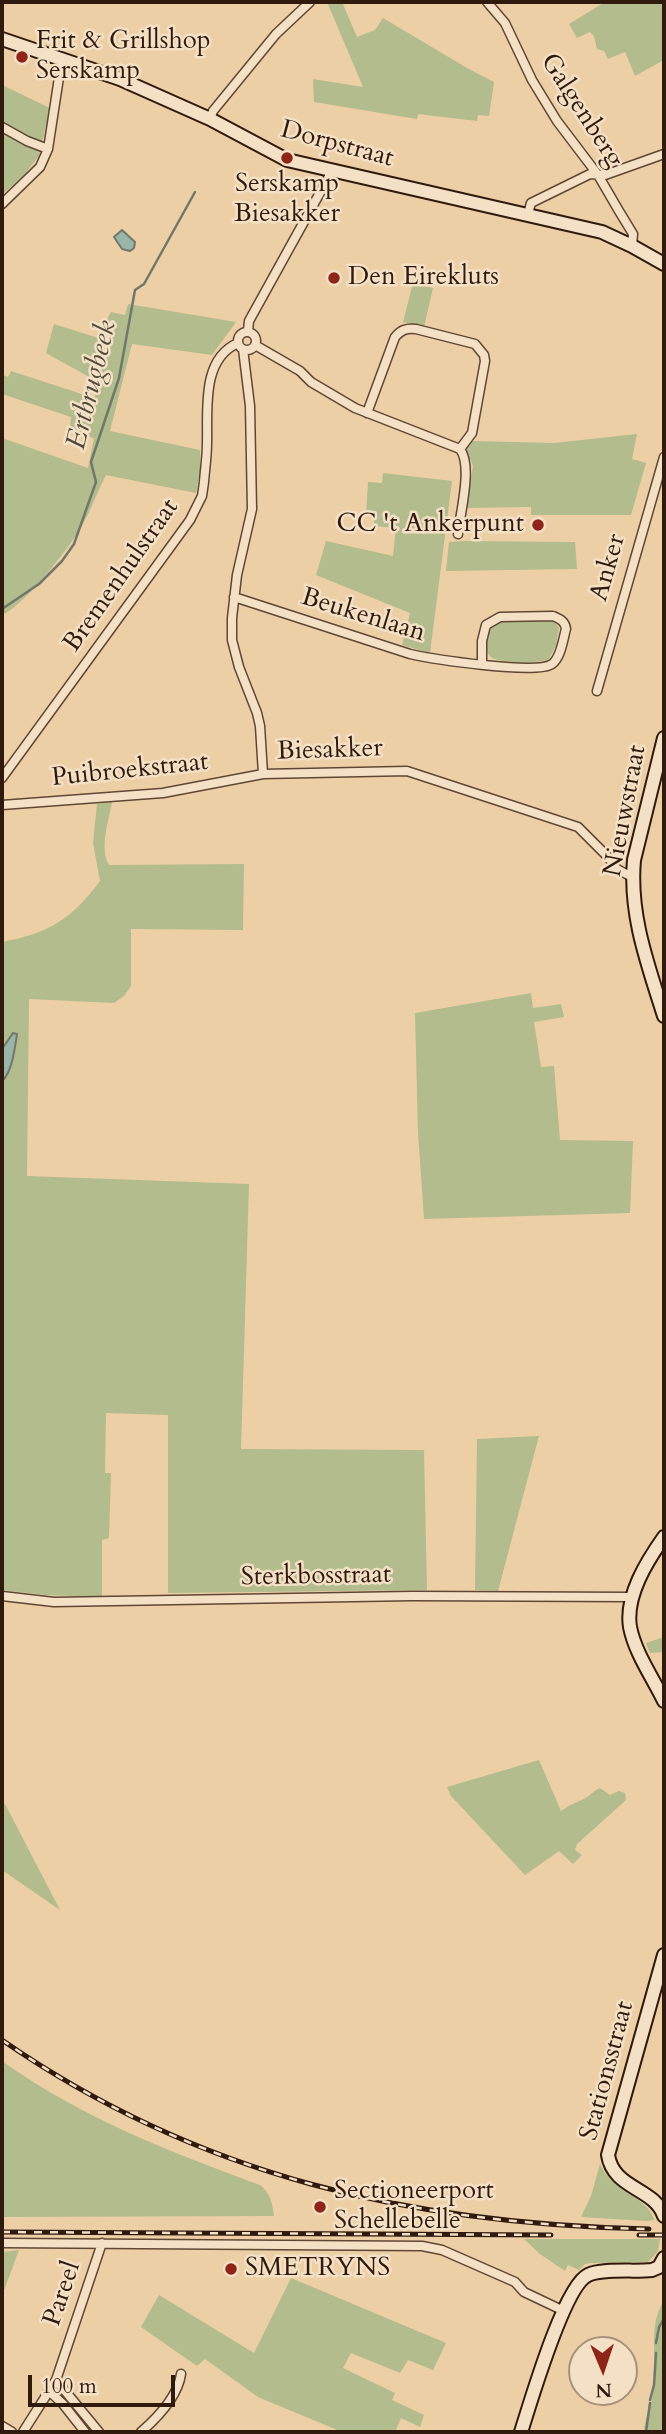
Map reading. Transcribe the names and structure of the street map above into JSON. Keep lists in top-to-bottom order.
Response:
{
  "streets": {
    "street": [
      "Galgenberg",
      "Dorpstraat",
      "Anker",
      "Bremenhulstraat",
      "Beukenlaan",
      "Biesakker",
      "Puibroekstraat",
      "Nieuwstraat",
      "Sterkbosstraat",
      "Stationsstraat",
      "Pareel"
    ]
  },
  "crossings": [
    ["Galgenberg", "Dorpstraat"],
    ["Bremenhulstraat", "Biesakker"],
    ["Beukenlaan", "Biesakker"],
    ["Biesakker", "Puibroekstraat"],
    ["Biesakker", "Nieuwstraat"]
  ],
  "water": ["Ertbrugbeek"],
  "places": [
    "Frit & Grillshop Serskamp",
    "Serskamp Biesakker",
    "Den Eirekluts",
    "CC 't Ankerpunt",
    "Sectioneerport Schellebelle",
    "SMETRYNS"
  ],
  "scale_bar": "100 m",
  "north": "bottom"
}
